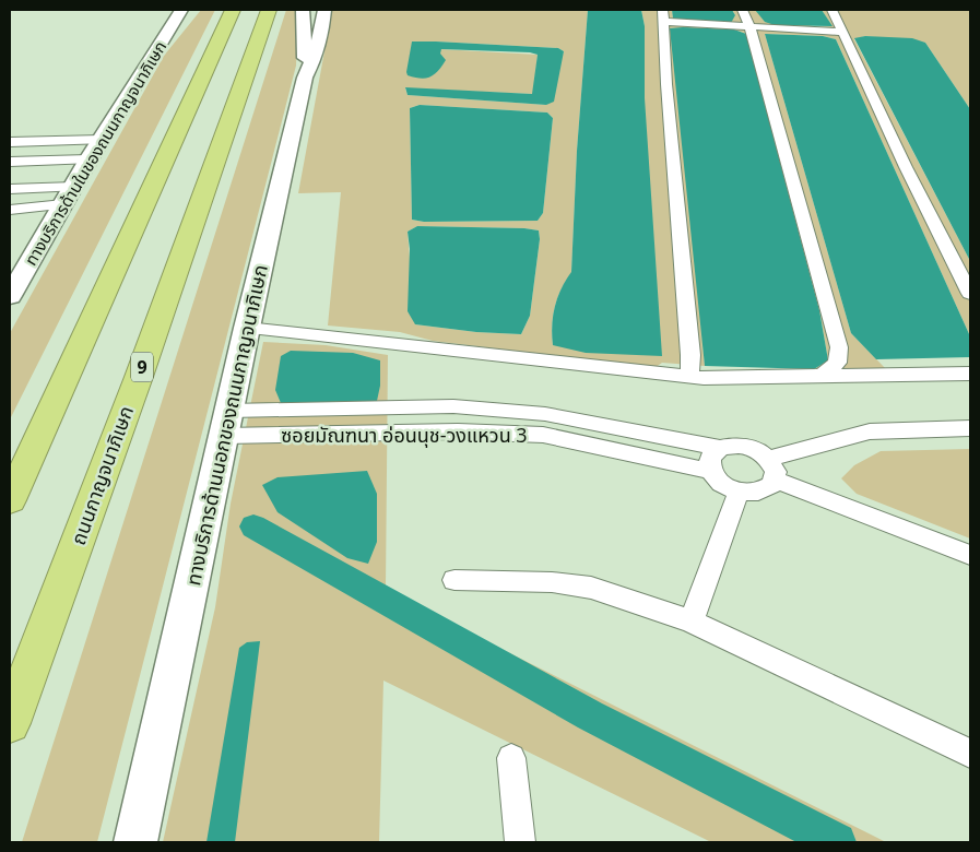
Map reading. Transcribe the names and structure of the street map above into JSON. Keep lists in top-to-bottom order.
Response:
{
  "streets": {
    "highway": ["9", "ถนนกาญจนาภิเษก"],
    "main road": ["ทางบริการด้านในของถนนกาญจนาภิเษก", "ทางบริการด้านนอกของถนนกาญจนาภิเษก"],
    "street": ["ซอยมัณฑนา อ่อนนุช-วงแหวน 3"]
  },
  "crossings": [
    ["ทางบริการด้านนอกของถนนกาญจนาภิเษก", "ซอยมัณฑนา อ่อนนุช-วงแหวน 3"]
  ]
}
